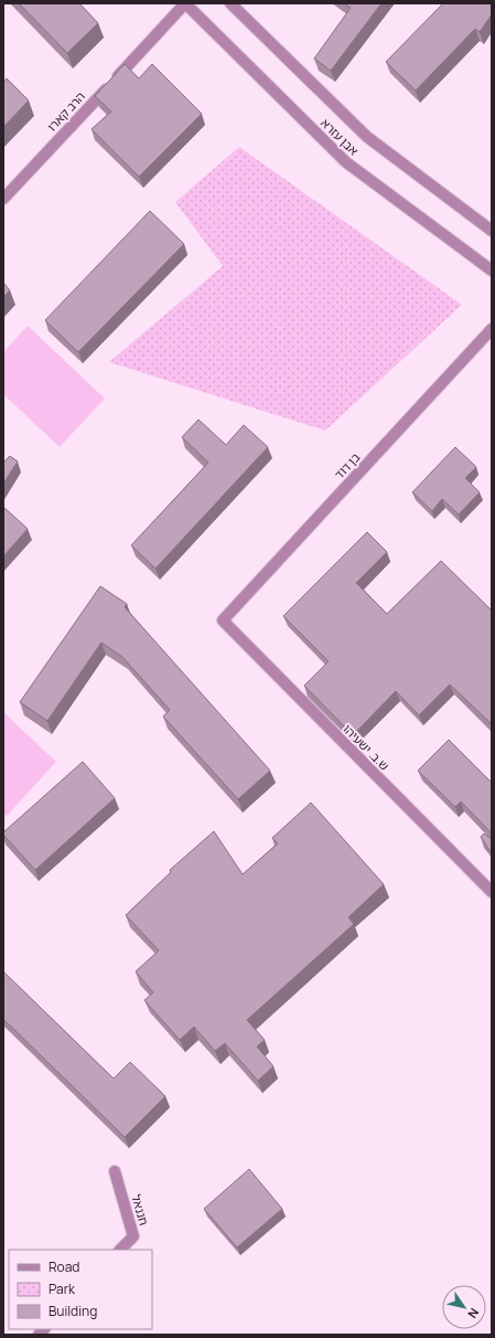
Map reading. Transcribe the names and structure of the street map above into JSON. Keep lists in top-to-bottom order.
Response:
{
  "streets": {
    "street": [
      "הרב קארו",
      "אבן עזרא",
      "בן דוד",
      "ש.ב. ישעיהו",
      "חננאל"
    ]
  },
  "crossings": [
    ["הרב קארו", "אבן עזרא"],
    ["בן דוד", "ש.ב. ישעיהו"]
  ],
  "legend": ["Road", "Park", "Building"],
  "north": "bottom right"
}
